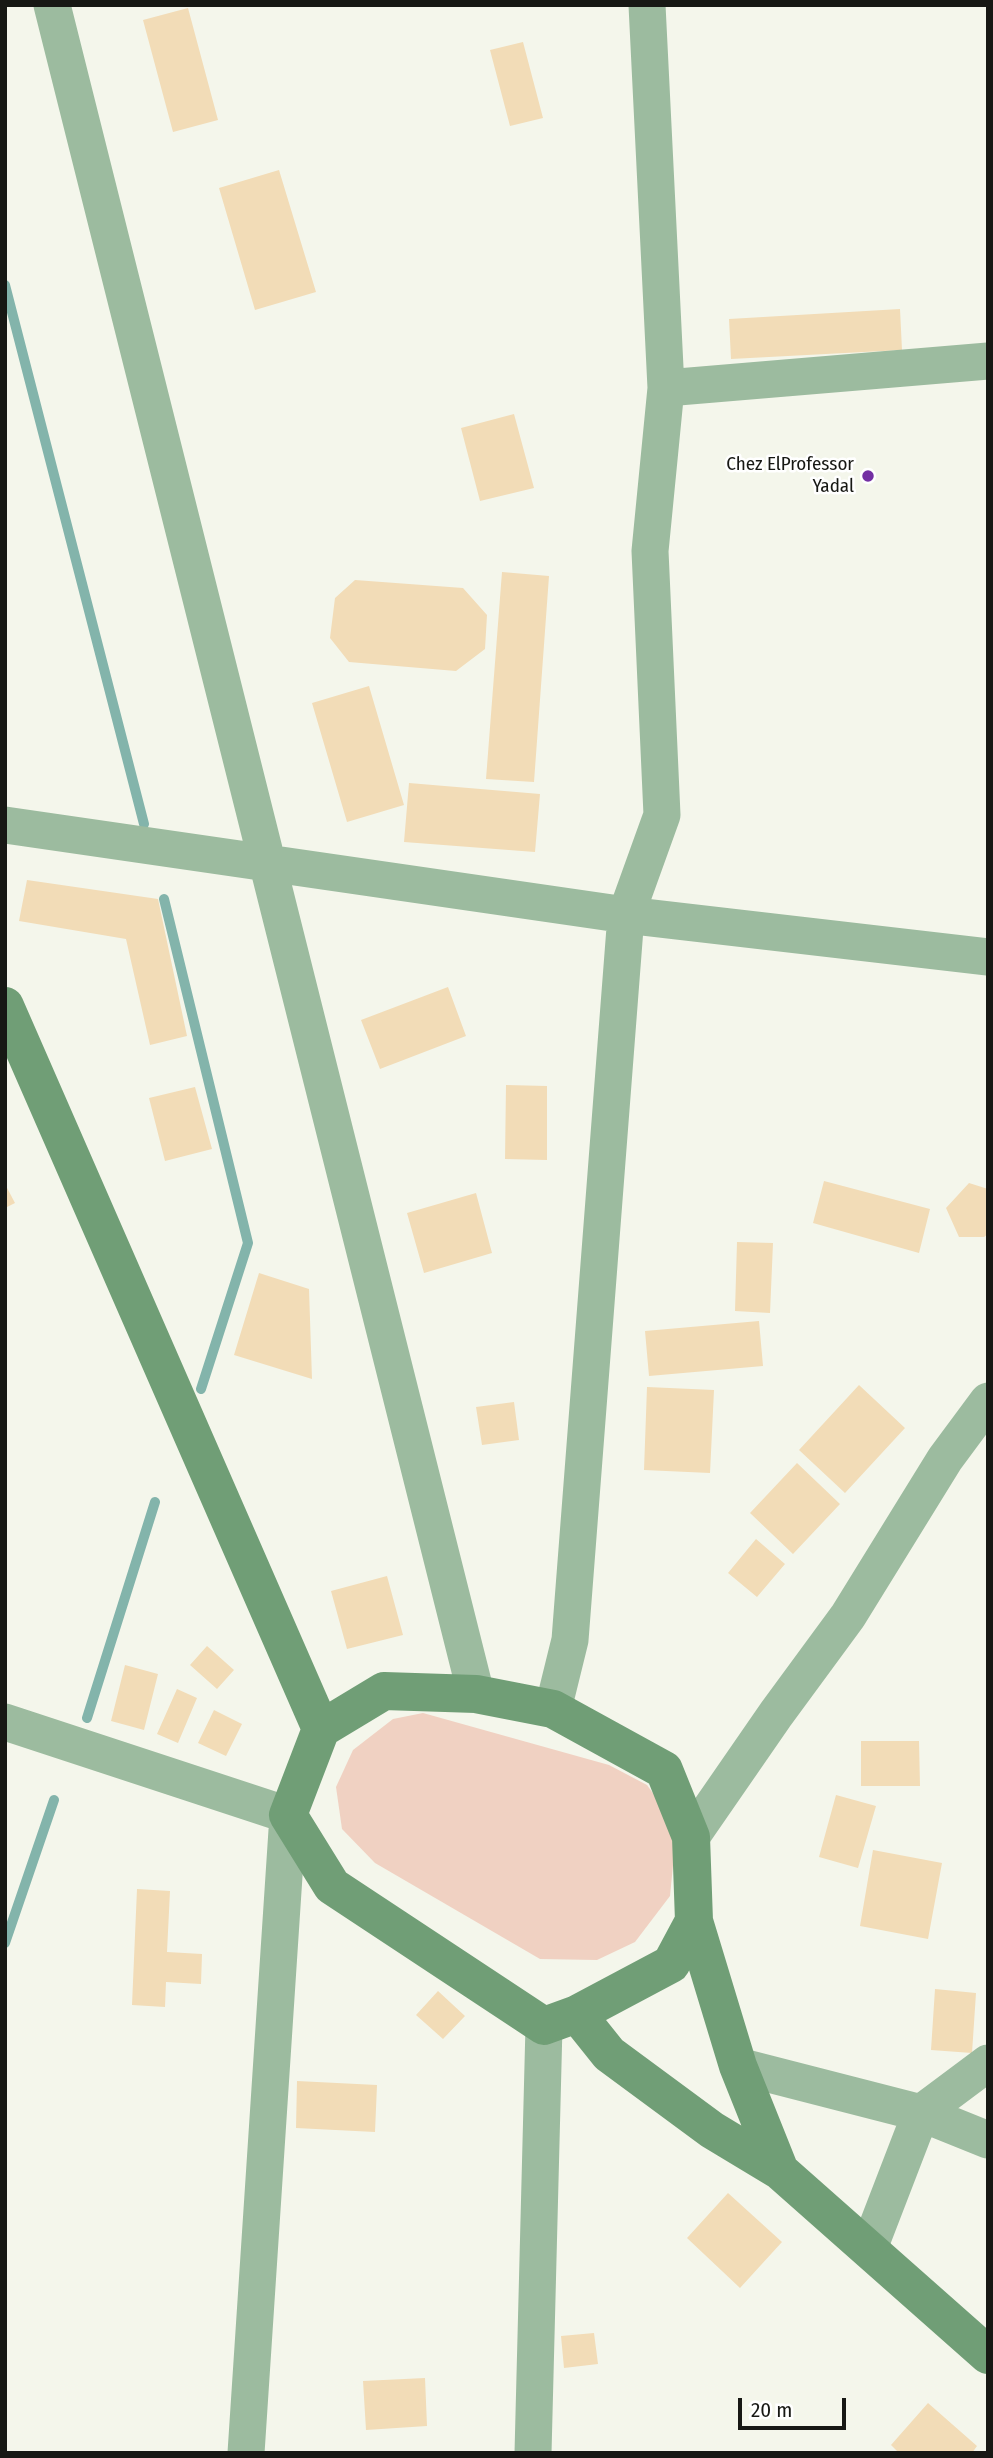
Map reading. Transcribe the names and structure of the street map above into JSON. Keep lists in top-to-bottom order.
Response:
{
  "places": ["Chez ElProfessor Yadal"],
  "scale_bar": "20 m"
}
